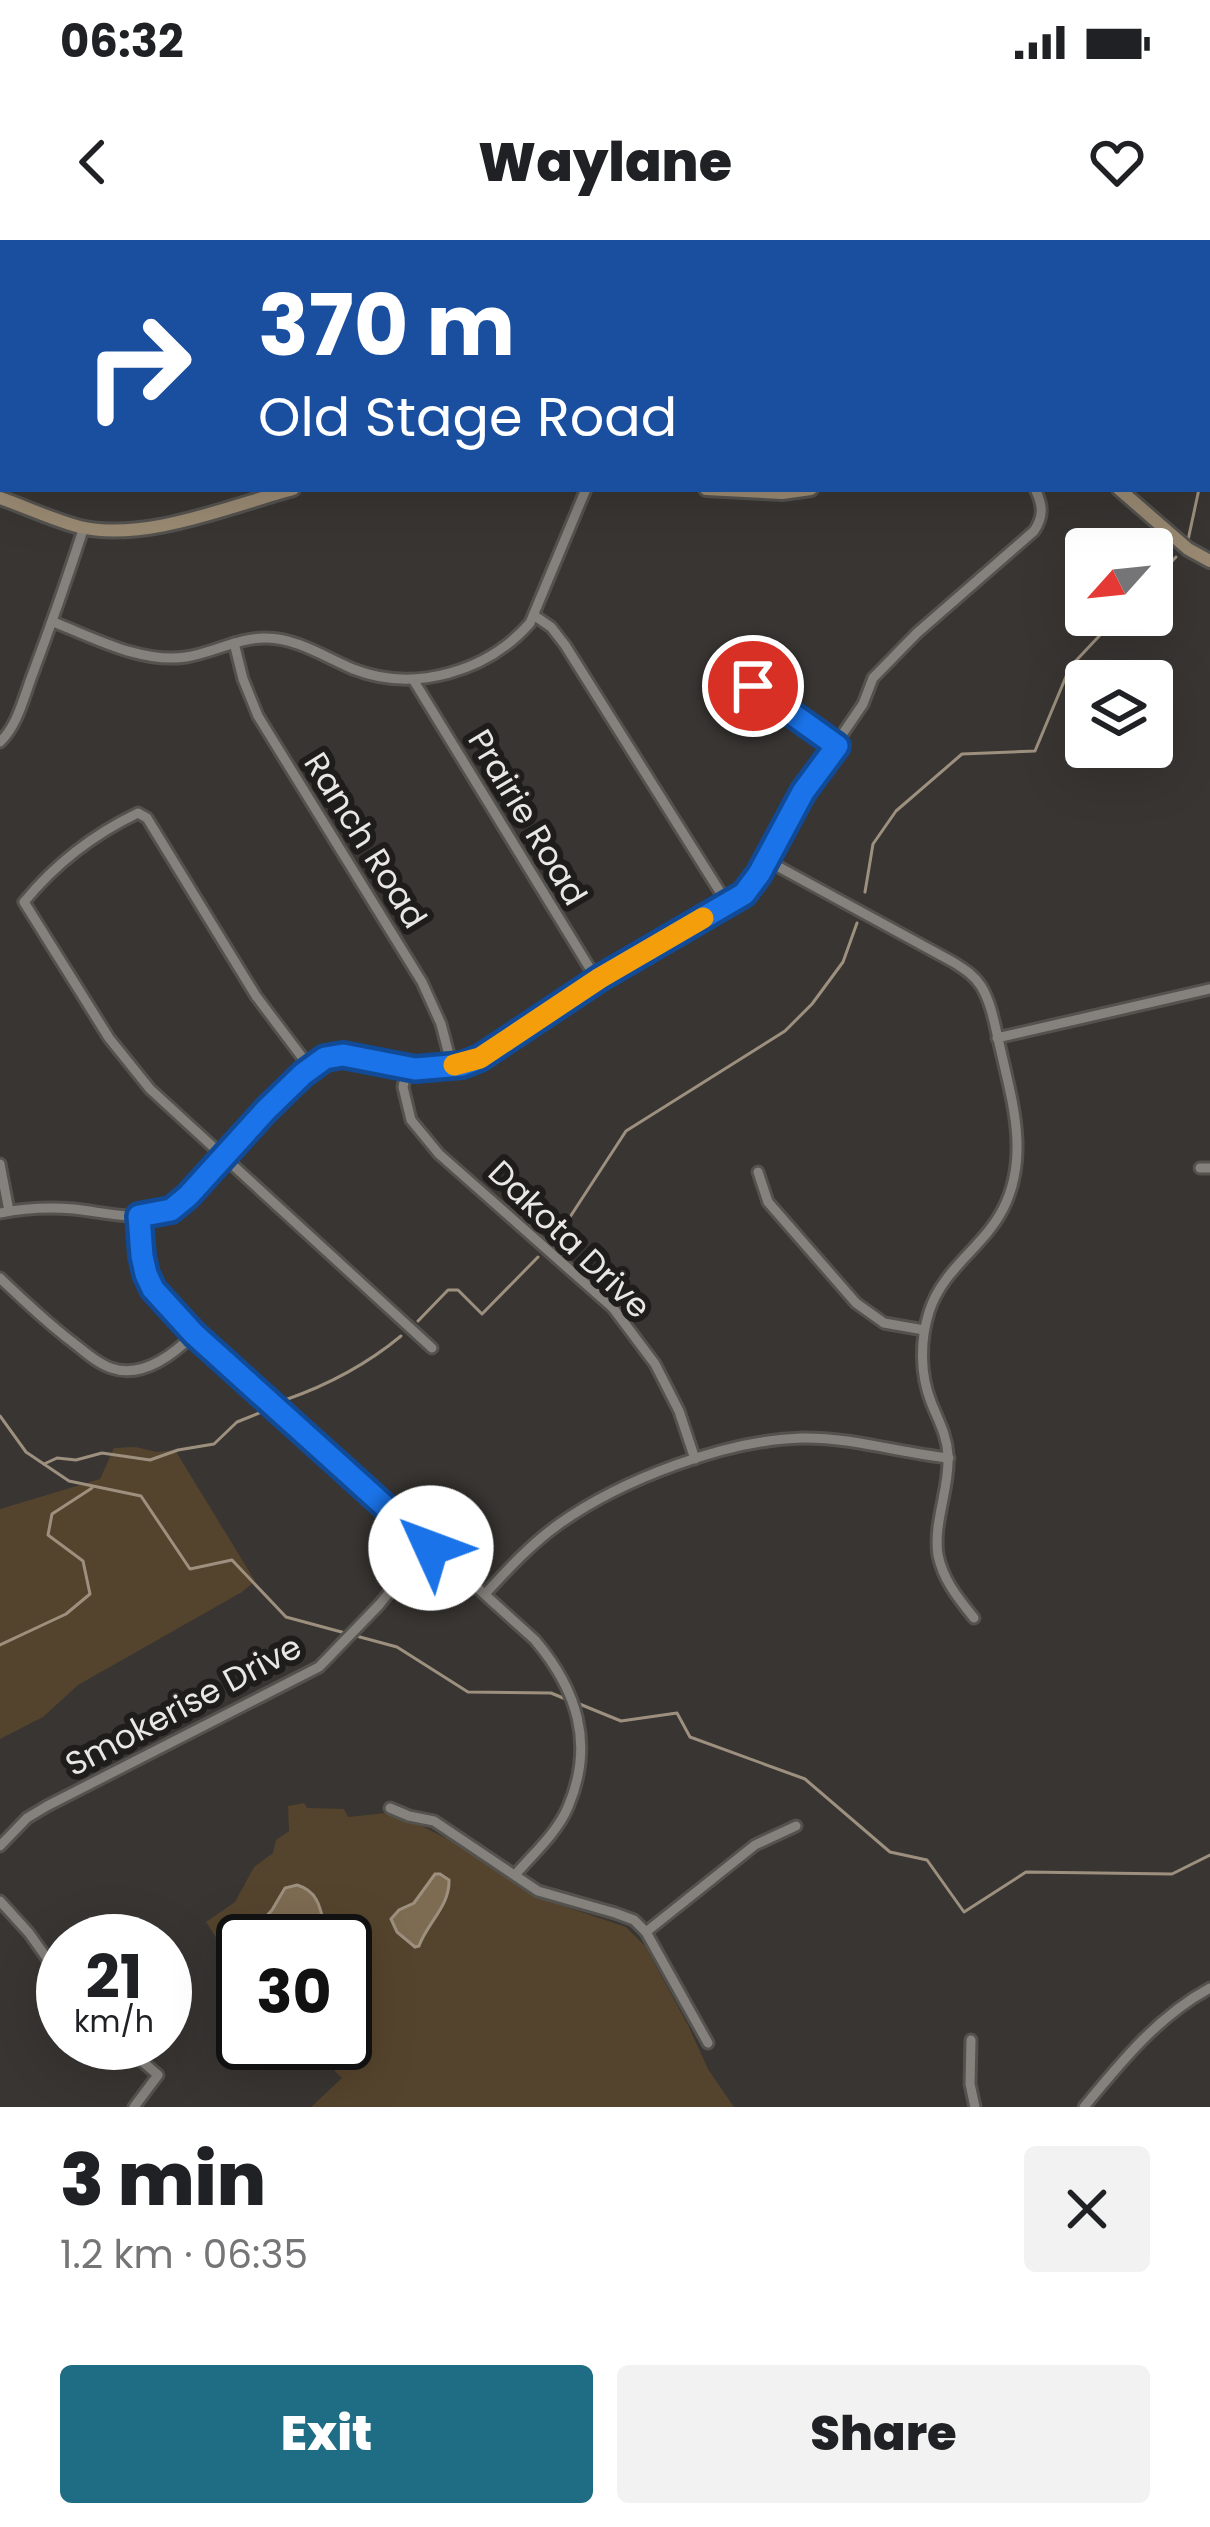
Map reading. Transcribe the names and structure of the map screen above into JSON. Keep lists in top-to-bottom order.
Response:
{
  "streets": {
    "street": [
      "Prairie Road",
      "Ranch Road",
      "Dakota Drive",
      "Smokerise Drive"
    ]
  },
  "north": "bottom left",
  "page": {
    "status": "06:32",
    "header": "Waylane",
    "turn": ["370 m", "Old Stage Road"],
    "speed": "21 km/h",
    "limit": "30",
    "heading": ["3 min", "1.2 km · 06:35"],
    "buttons": ["Exit", "Share"]
  }
}
